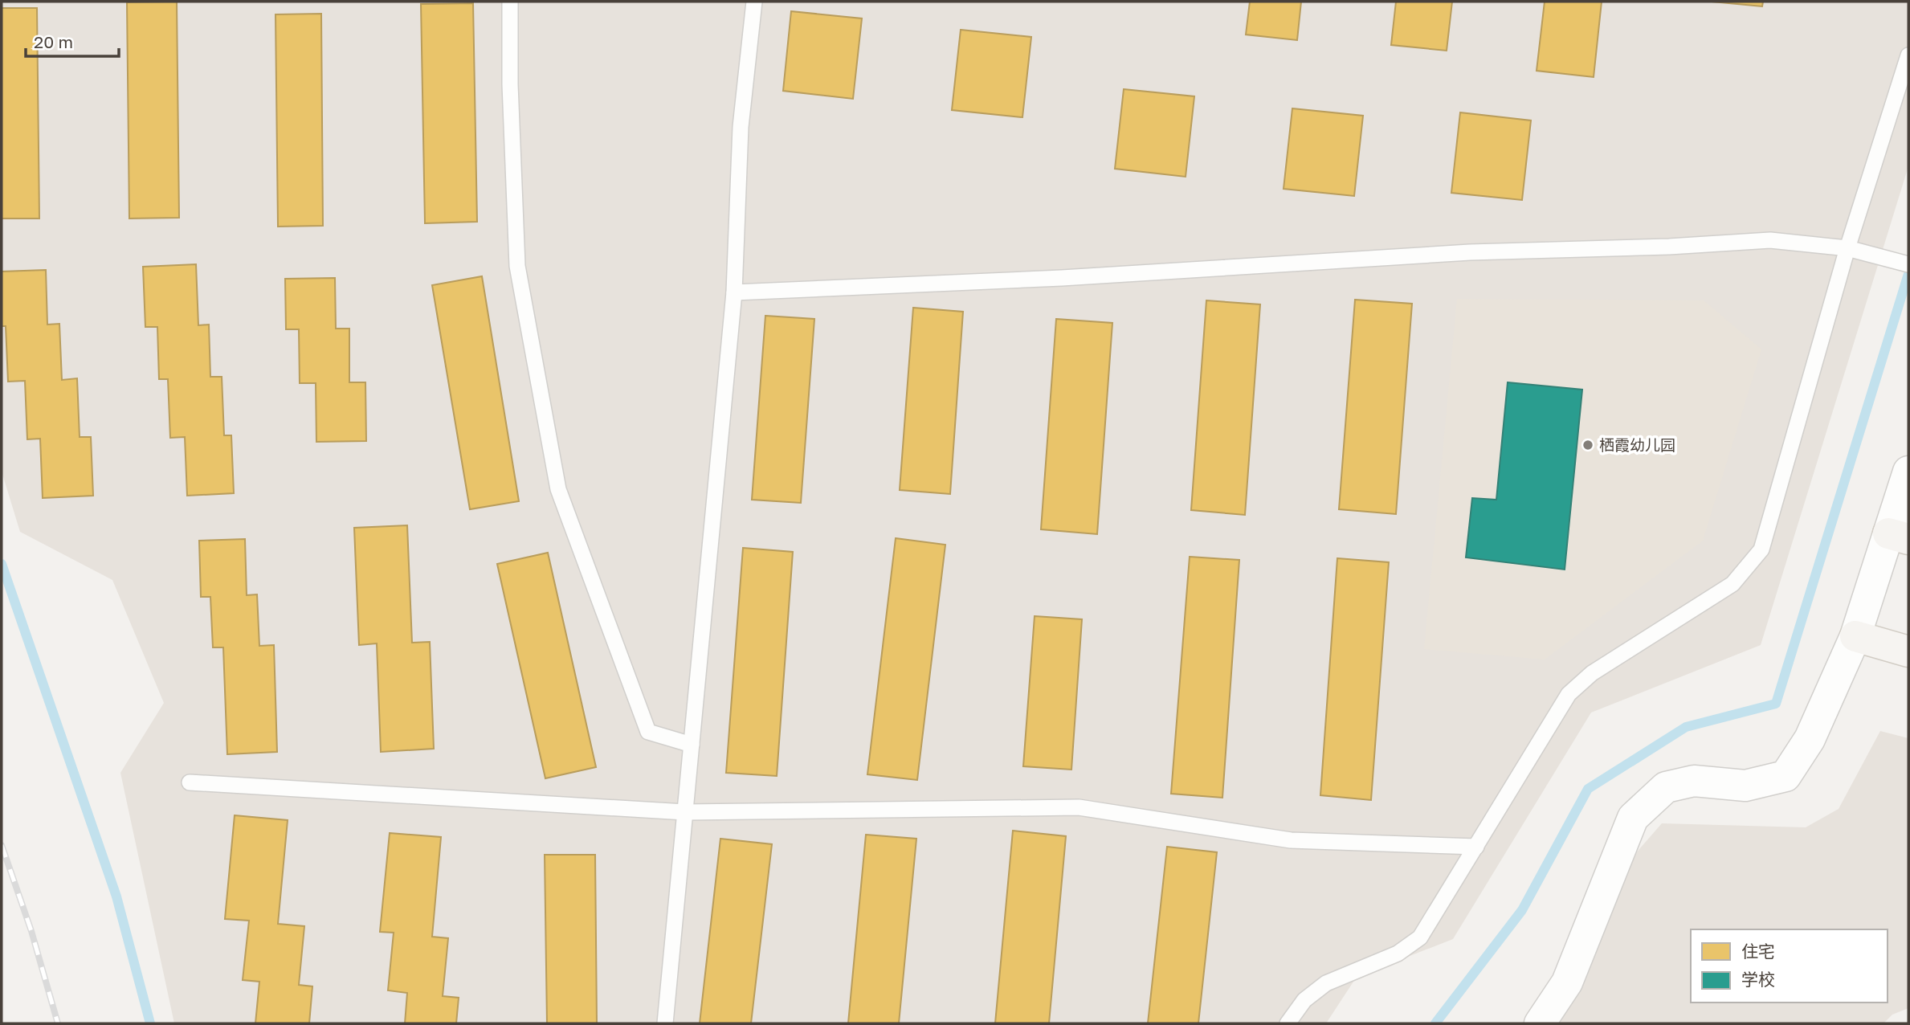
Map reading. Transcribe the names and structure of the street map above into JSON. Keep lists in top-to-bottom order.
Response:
{
  "places": ["栖霞幼儿园"],
  "legend": ["住宅", "学校"],
  "scale_bar": "20 m"
}
